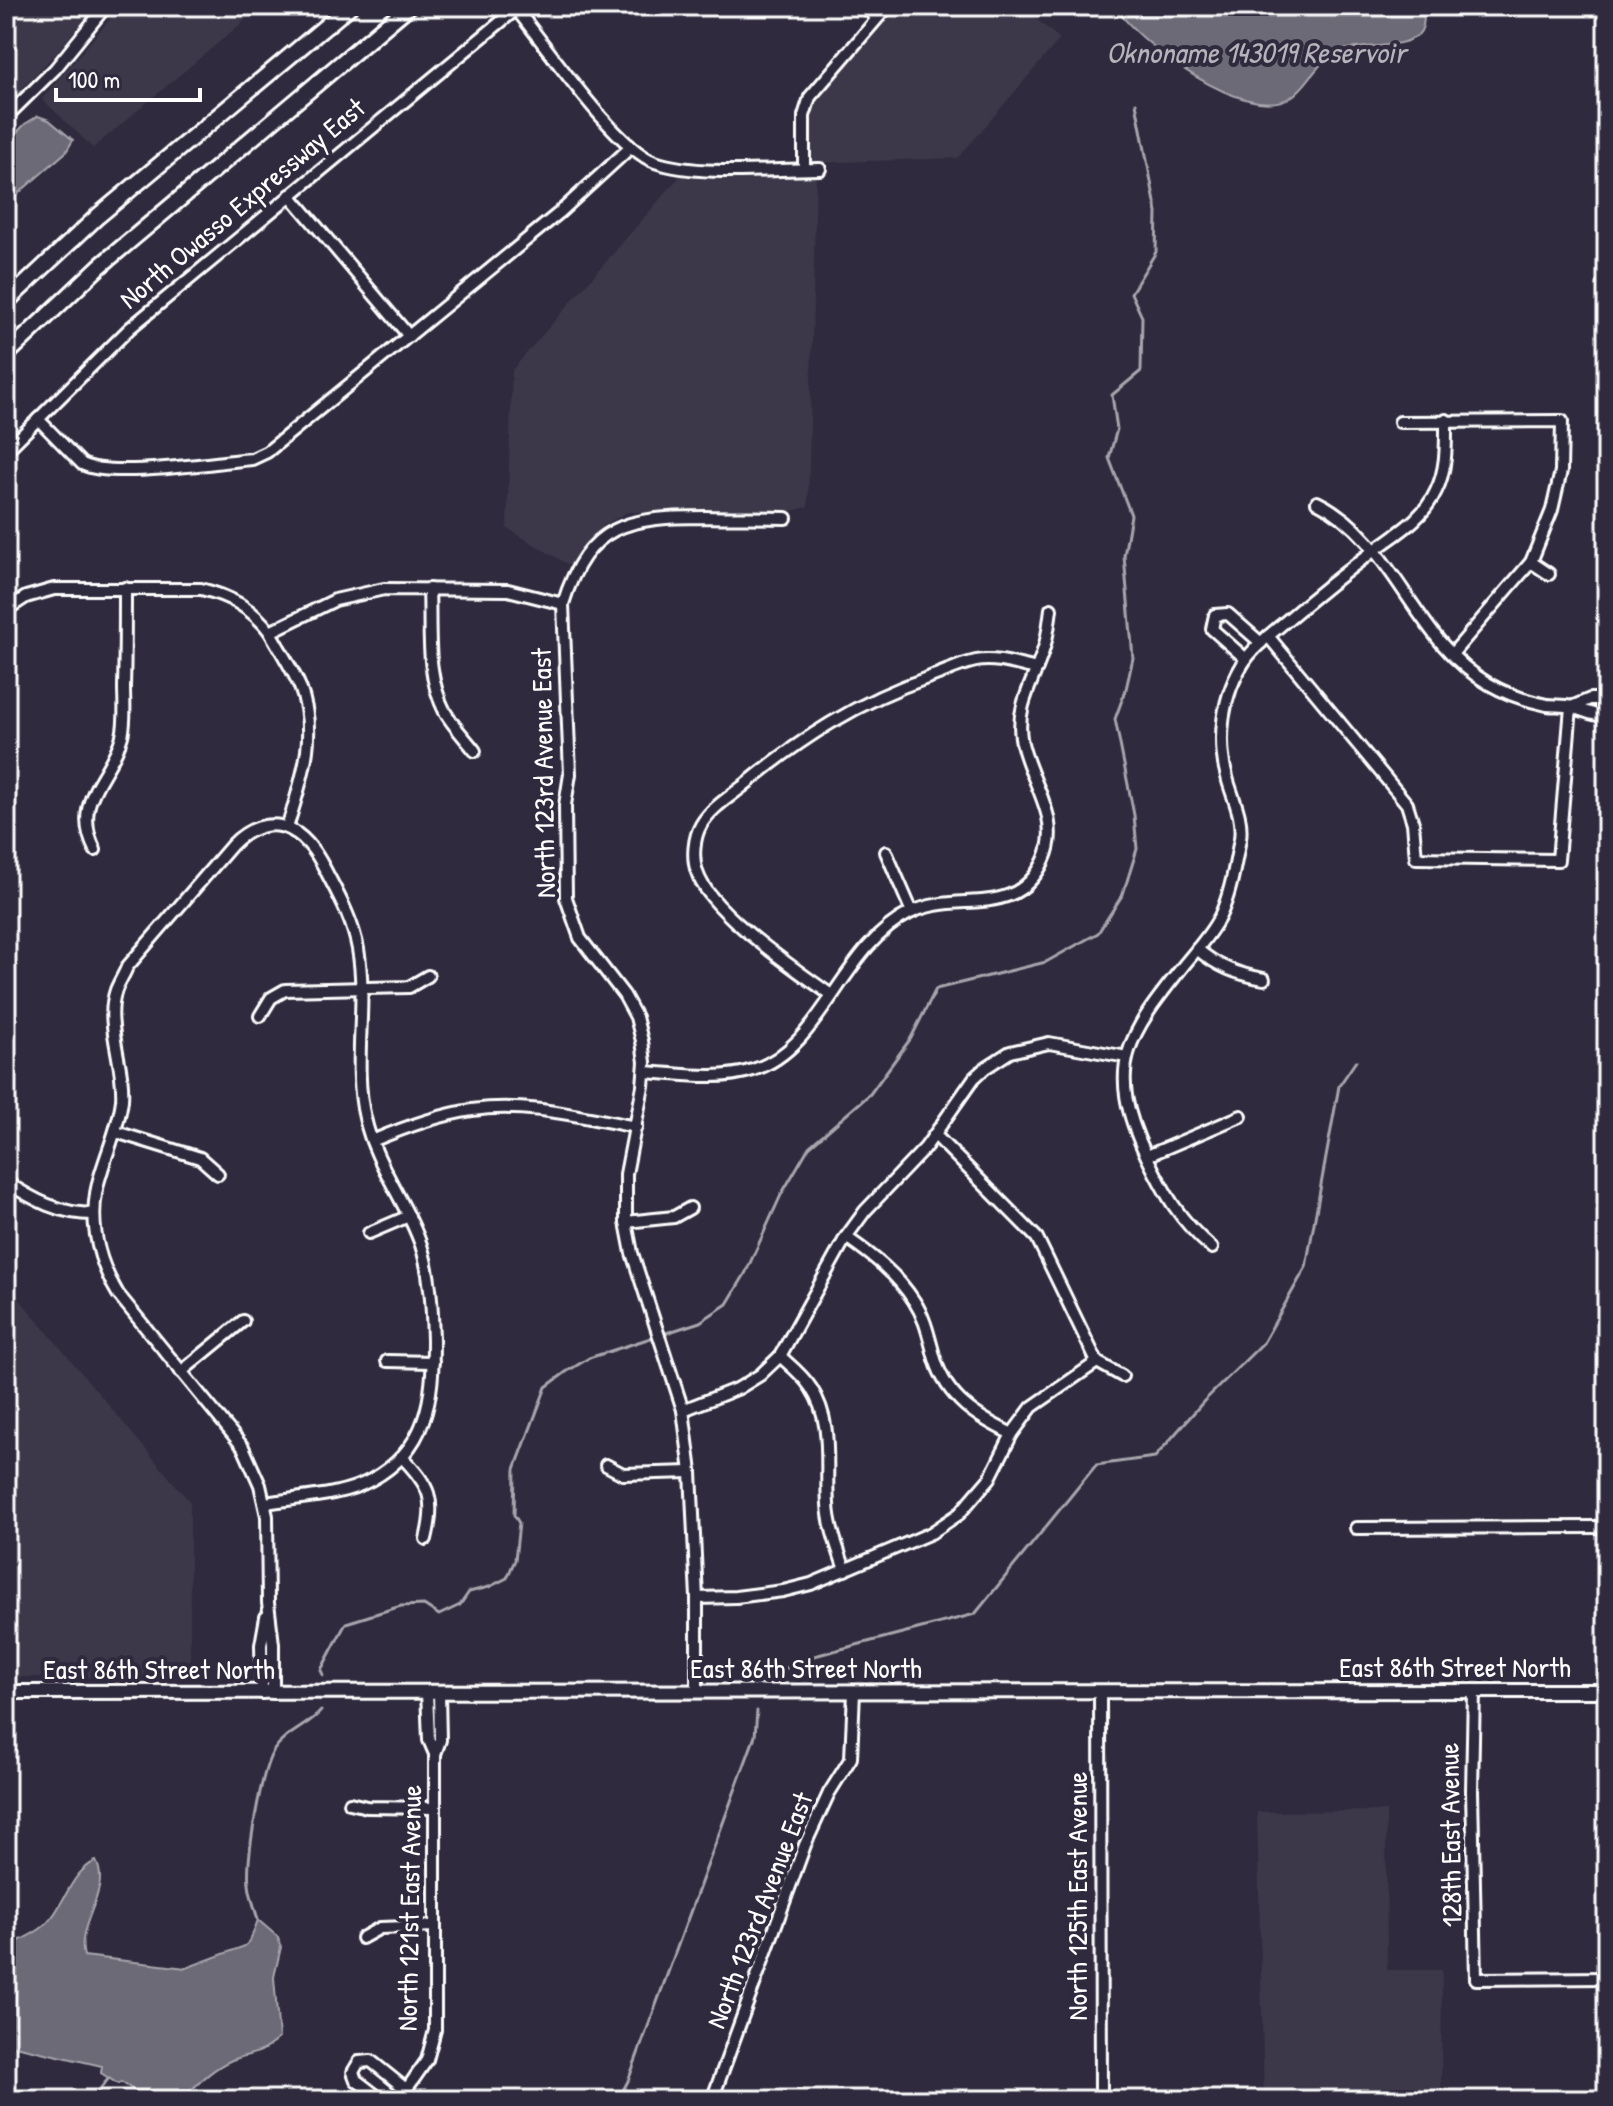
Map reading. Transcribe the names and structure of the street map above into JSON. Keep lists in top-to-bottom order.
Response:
{
  "streets": {
    "main road": ["East 86th Street North"],
    "street": [
      "North Owasso Expressway East",
      "North 123rd Avenue East",
      "128th East Avenue",
      "North 125th East Avenue",
      "North 121st East Avenue"
    ]
  },
  "crossings": [
    ["North 123rd Avenue East", "East 86th Street North"],
    ["East 86th Street North", "128th East Avenue"],
    ["East 86th Street North", "North 125th East Avenue"],
    ["East 86th Street North", "North 121st East Avenue"]
  ],
  "water": ["Oknoname 143019 Reservoir"],
  "scale_bar": "100 m"
}
